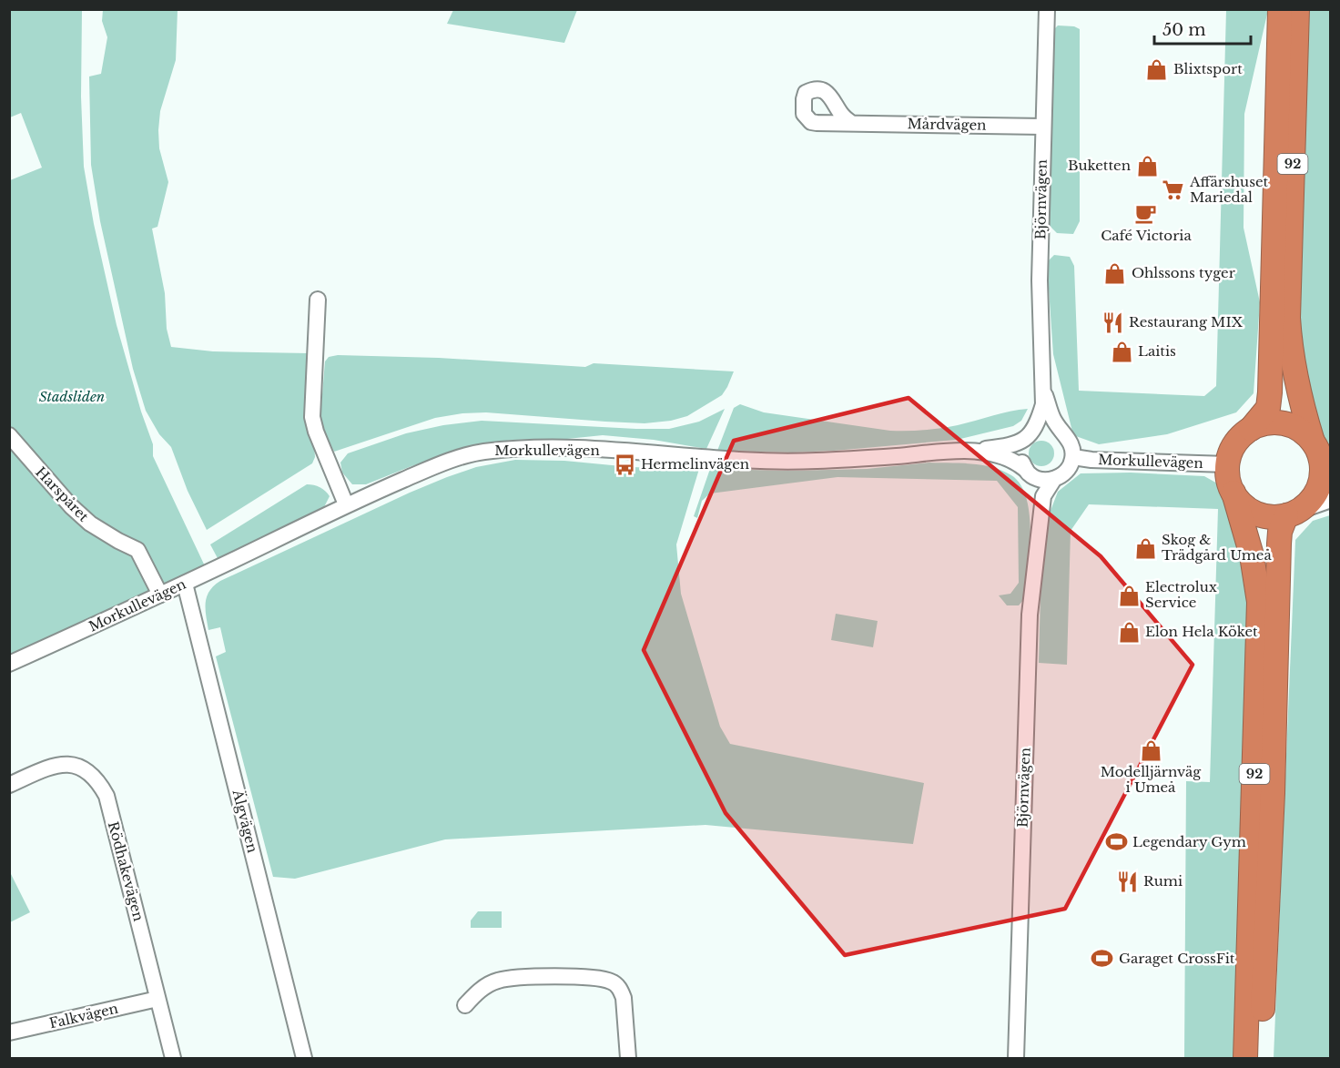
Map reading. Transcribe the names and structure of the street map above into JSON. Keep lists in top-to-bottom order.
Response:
{
  "streets": {
    "highway": ["92"],
    "street": [
      "Mårdvägen",
      "Björnvägen",
      "Morkullevägen",
      "Harspåret",
      "Älgvägen",
      "Rödhakevägen",
      "Falkvägen"
    ]
  },
  "crossings": [
    ["Mårdvägen", "Björnvägen"],
    ["92", "Morkullevägen"],
    ["Björnvägen", "Morkullevägen"],
    ["Morkullevägen", "Harspåret"],
    ["Morkullevägen", "Älgvägen"],
    ["Rödhakevägen", "Falkvägen"]
  ],
  "parks": ["Stadsliden"],
  "places": {
    "shop": [
      "Blixtsport",
      "Buketten",
      "Ohlssons tyger",
      "Laitis",
      "Skog & Trädgård Umeå",
      "Electrolux Service",
      "Elon Hela Köket",
      "Modelljärnväg i Umeå"
    ],
    "supermarket": ["Affärshuset Mariedal"],
    "cafe": ["Café Victoria"],
    "restaurant": ["Restaurang MIX", "Rumi"],
    "bus stop": ["Hermelinvägen"],
    "sports": ["Legendary Gym", "Garaget CrossFit"]
  },
  "scale_bar": "50 m"
}
